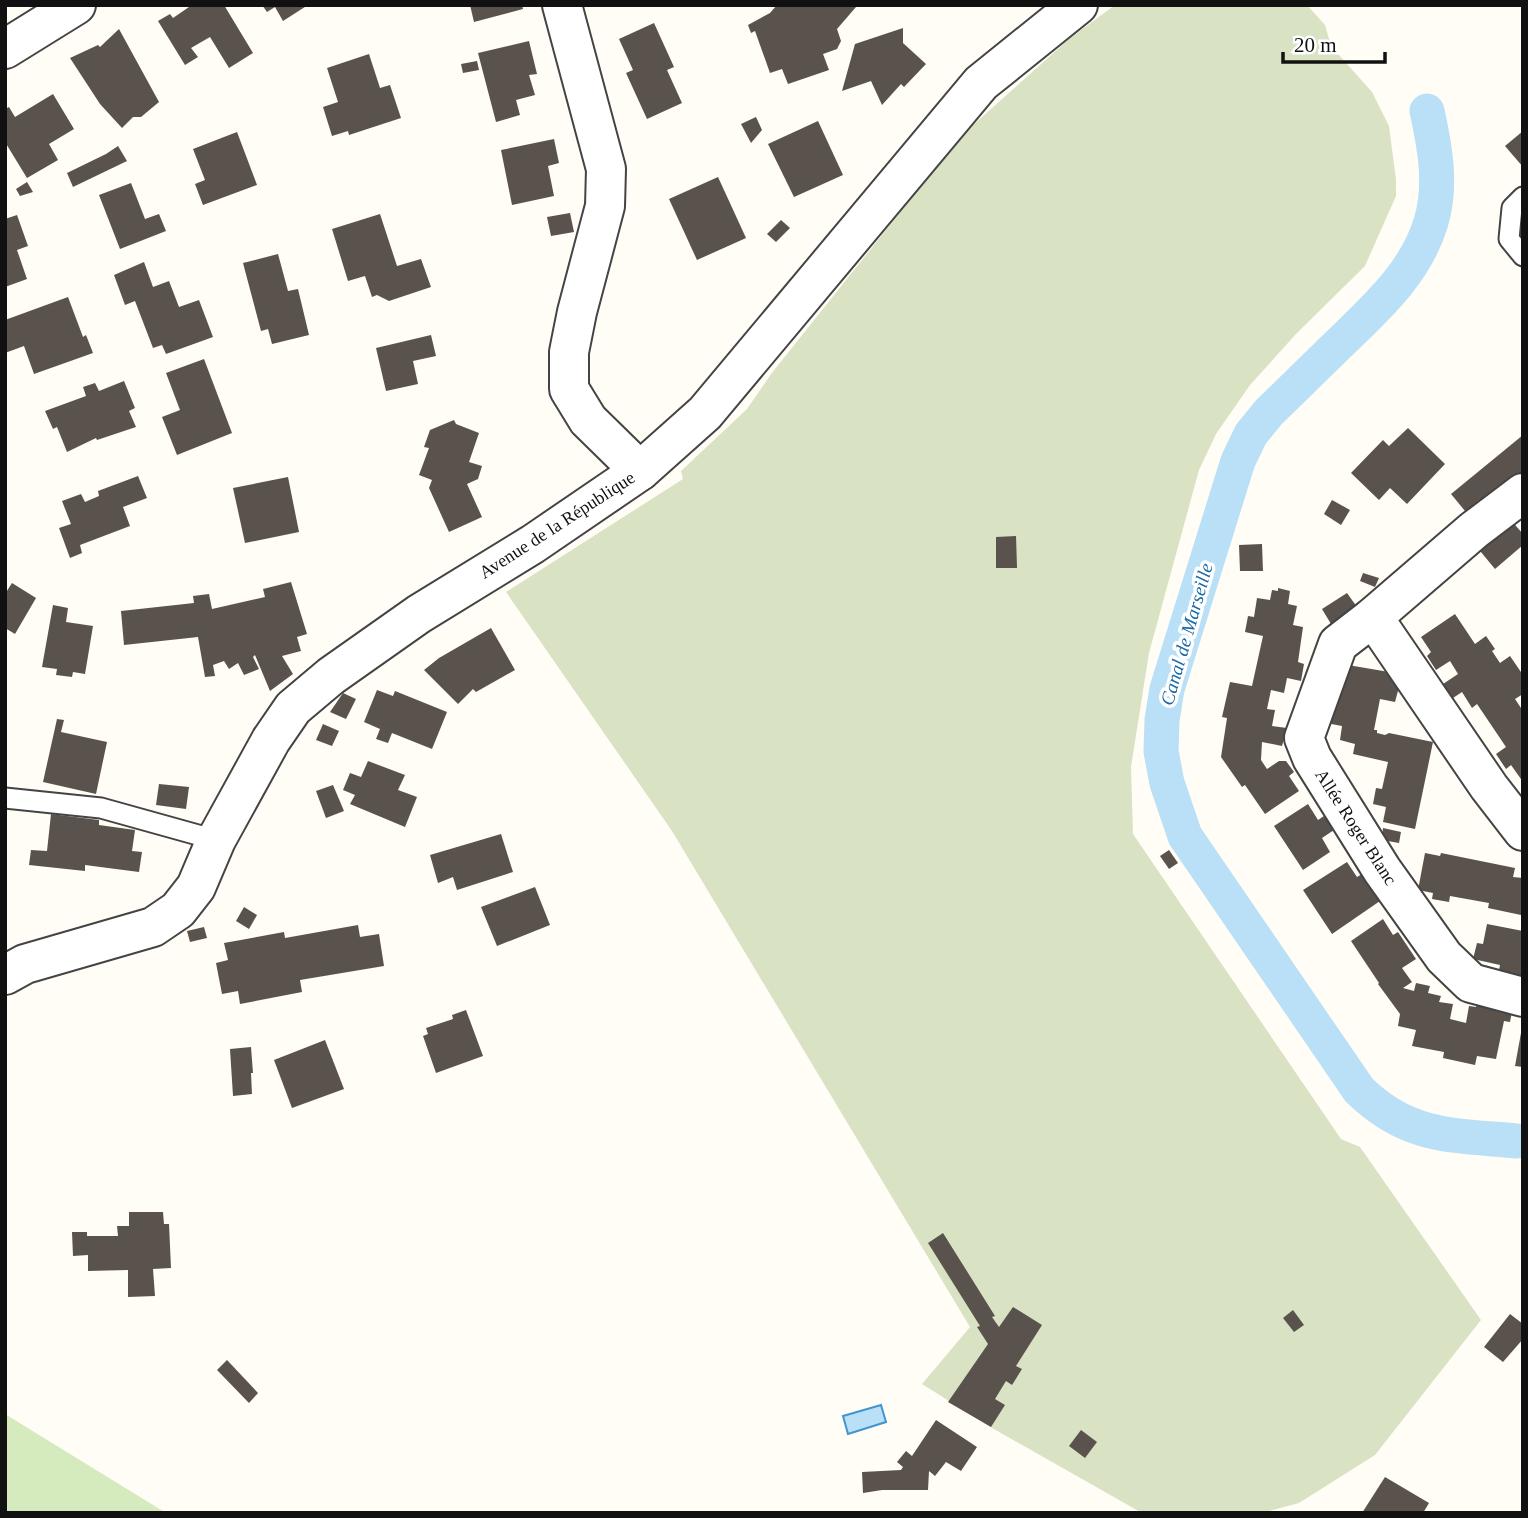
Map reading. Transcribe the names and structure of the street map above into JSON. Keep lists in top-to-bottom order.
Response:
{
  "streets": {
    "street": ["Avenue de la République", "Allée Roger Blanc"]
  },
  "water": ["Canal de Marseille"],
  "scale_bar": "20 m"
}
